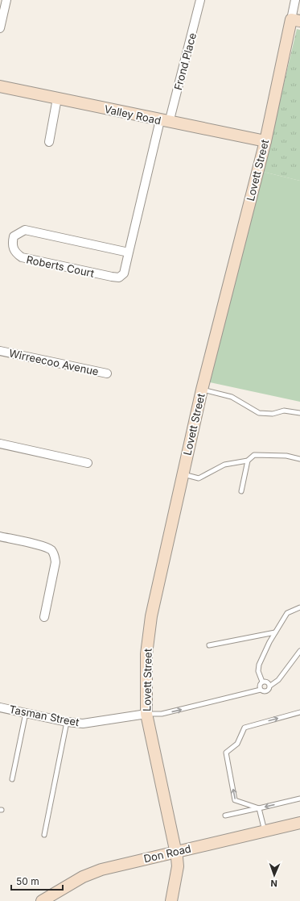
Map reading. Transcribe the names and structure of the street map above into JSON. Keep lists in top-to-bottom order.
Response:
{
  "streets": {
    "street": [
      "Frond Place",
      "Valley Road",
      "Lovett Street",
      "Roberts Court",
      "Wirreecoo Avenue",
      "Tasman Street",
      "Don Road"
    ]
  },
  "crossings": [
    ["Frond Place", "Valley Road"],
    ["Frond Place", "Roberts Court"],
    ["Valley Road", "Lovett Street"],
    ["Valley Road", "Roberts Court"],
    ["Lovett Street", "Tasman Street"],
    ["Lovett Street", "Don Road"]
  ],
  "scale_bar": "50 m",
  "north": "bottom"
}
